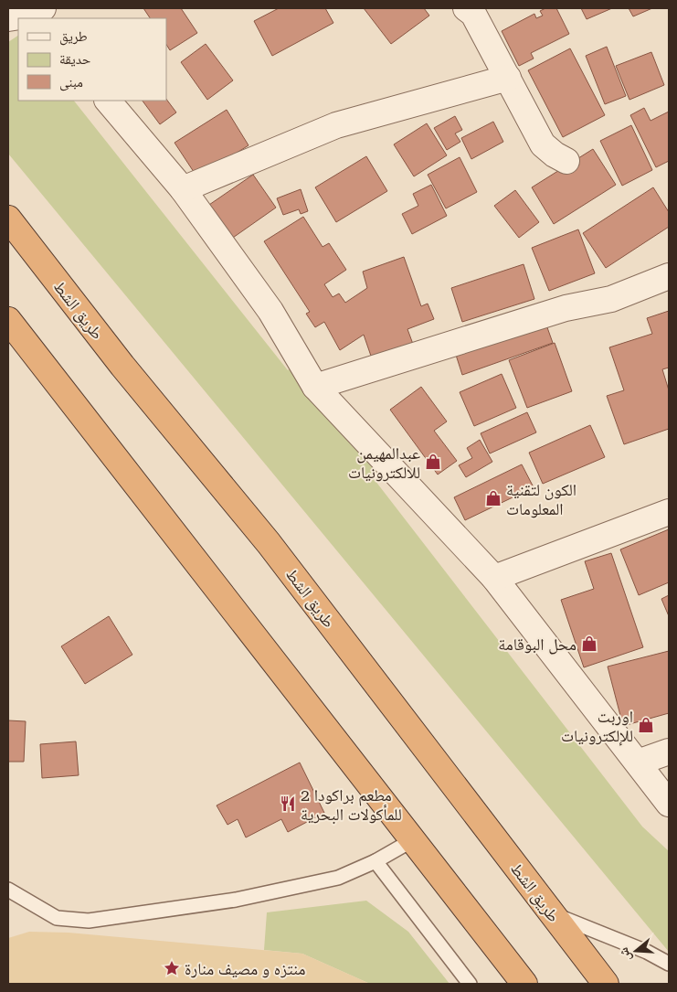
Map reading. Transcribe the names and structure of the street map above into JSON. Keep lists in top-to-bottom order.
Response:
{
  "streets": {
    "highway": ["طريق الشط"]
  },
  "places": {
    "shop": [
      "عبدالمهيمن للالكترونيات",
      "الكون لتقنية المعلومات",
      "محل البوقامة",
      "اوربت للإلكترونيات"
    ],
    "restaurant": ["مطعم براكودا 2 للمأكولات البحرية"],
    "place": ["منتزه و مصيف منارة"]
  },
  "legend": ["طريق", "حديقة", "مبنى"],
  "north": "left"
}
